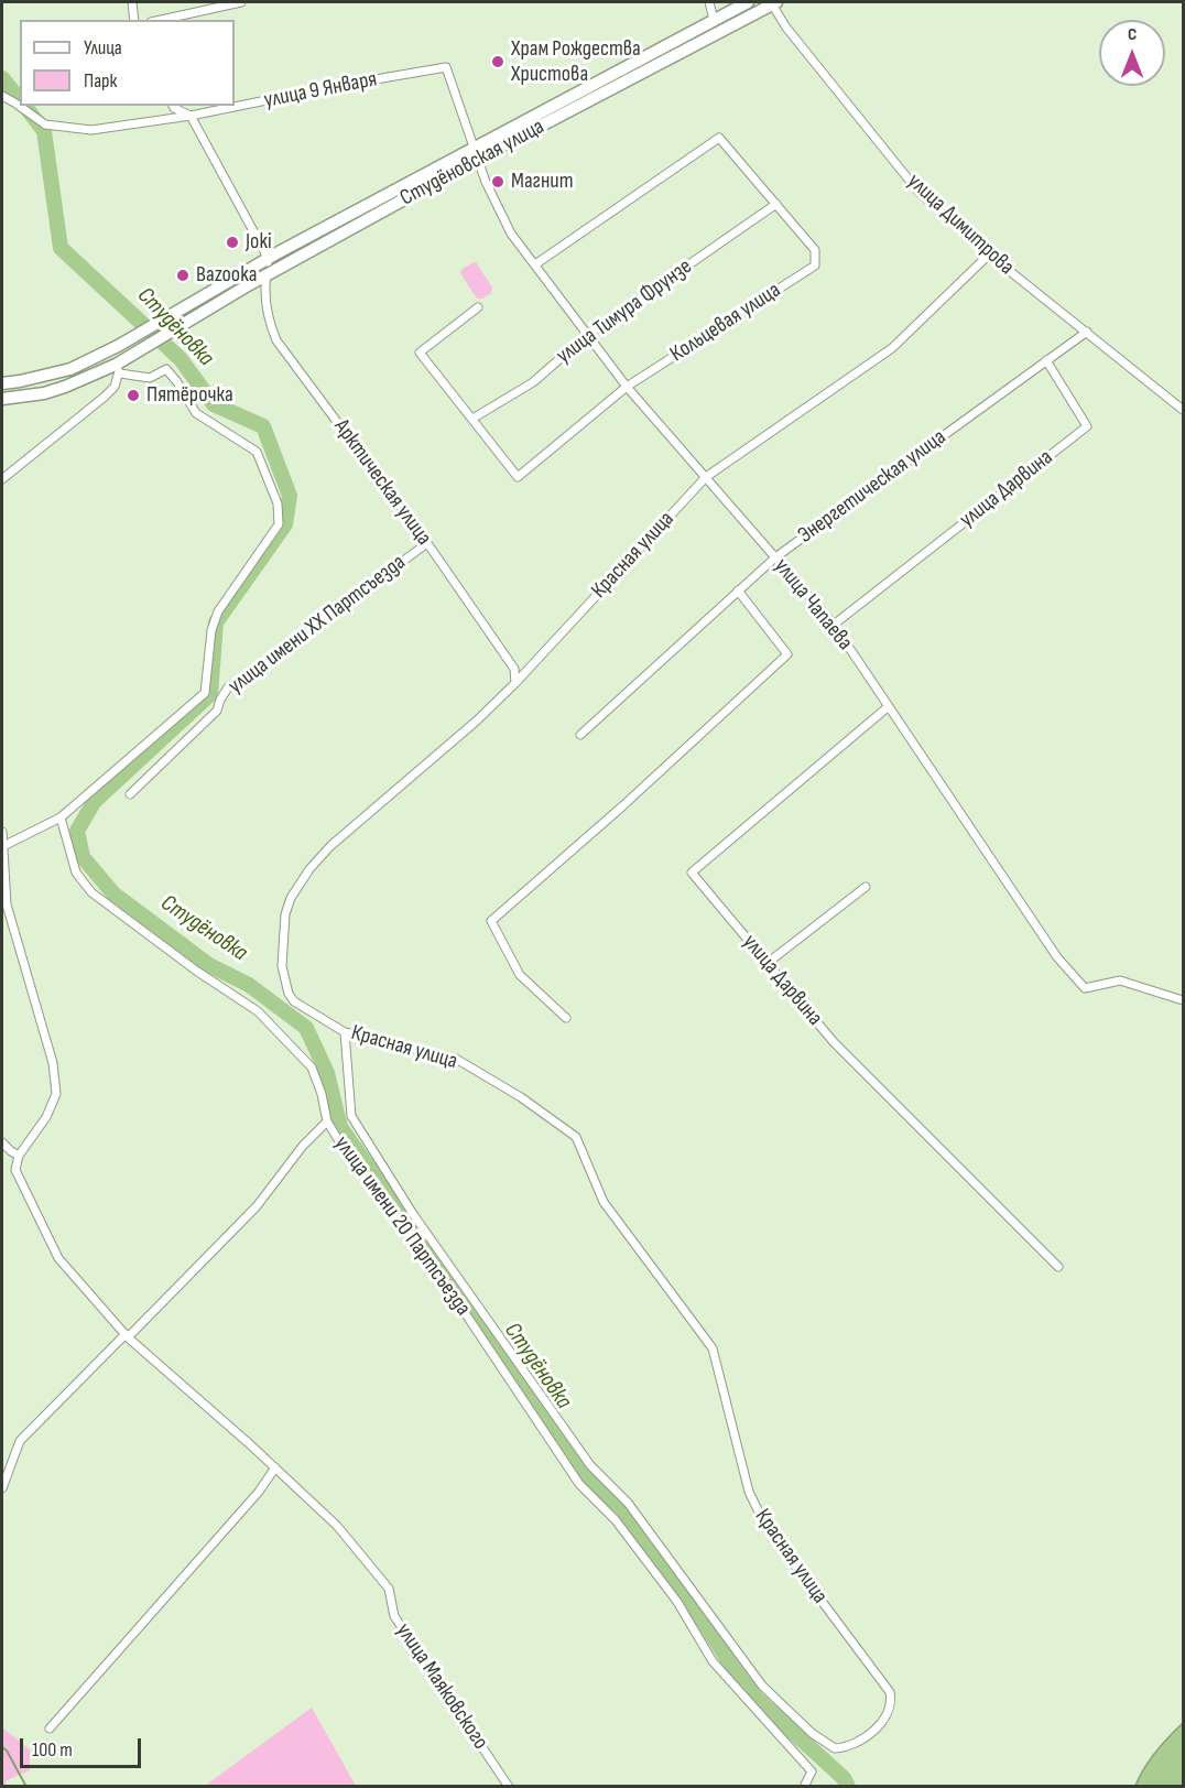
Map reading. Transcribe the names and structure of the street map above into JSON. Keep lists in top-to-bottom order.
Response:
{
  "streets": {
    "main road": ["Студёновская улица"],
    "street": [
      "улица 9 Января",
      "улица Димитрова",
      "улица Тимура Фрунзе",
      "Кольцевая улица",
      "Арктическая улица",
      "Энергетическая улица",
      "улица Дарвина",
      "Красная улица",
      "улица Чапаева",
      "улица имени ХХ Партсъезда",
      "улица имени 20 Партсъезда",
      "улица Маяковского"
    ]
  },
  "crossings": [
    ["улица 9 Января", "Студёновская улица"],
    ["улица 9 Января", "улица Чапаева"],
    ["Студёновская улица", "улица Димитрова"],
    ["Студёновская улица", "Арктическая улица"],
    ["Студёновская улица", "улица Чапаева"],
    ["Студёновская улица", "улица имени ХХ Партсъезда"],
    ["улица Димитрова", "Энергетическая улица"],
    ["улица Димитрова", "Красная улица"],
    ["улица Тимура Фрунзе", "Кольцевая улица"],
    ["улица Тимура Фрунзе", "улица Чапаева"],
    ["Кольцевая улица", "улица Чапаева"],
    ["Арктическая улица", "Красная улица"],
    ["Арктическая улица", "улица имени ХХ Партсъезда"],
    ["Энергетическая улица", "улица Дарвина"],
    ["Энергетическая улица", "улица Чапаева"],
    ["улица Дарвина", "улица Чапаева"],
    ["Красная улица", "улица Чапаева"],
    ["Красная улица", "улица имени 20 Партсъезда"],
    ["улица имени ХХ Партсъезда", "улица имени 20 Партсъезда"]
  ],
  "water": ["Студёновка"],
  "places": [
    "Храм Рождества Христова",
    "Магнит",
    "Joki",
    "Bazooka",
    "Пятёрочка"
  ],
  "legend": ["Улица", "Парк"],
  "scale_bar": "100 m",
  "north": "top"
}
